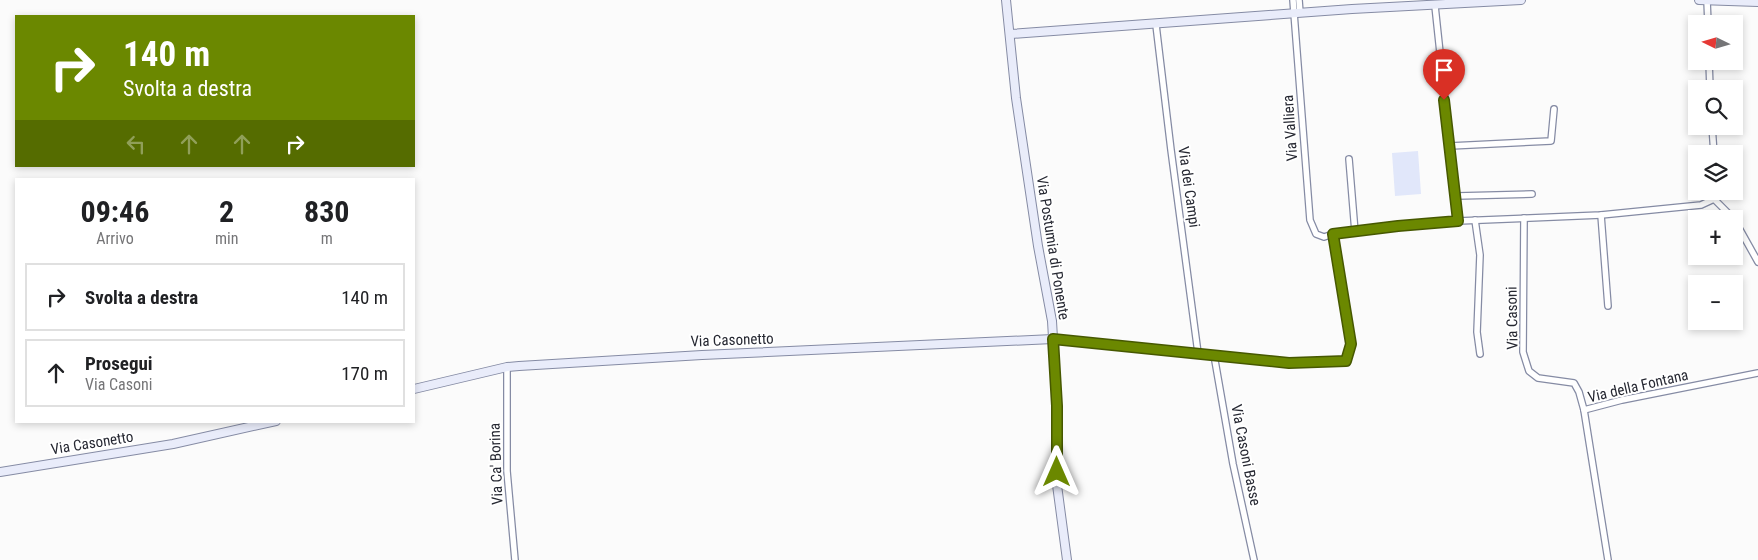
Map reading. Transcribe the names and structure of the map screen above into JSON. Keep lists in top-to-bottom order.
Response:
{
  "streets": {
    "main road": ["Via Postumia di Ponente", "Via Casonetto"],
    "street": [
      "Via Valliera",
      "Via dei Campi",
      "Via Casoni",
      "Via della Fontana",
      "Via Casoni Basse",
      "Via Ca' Borina"
    ]
  },
  "crossings": [
    ["Via Postumia di Ponente", "Via Casonetto"],
    ["Via Casoni", "Via della Fontana"],
    ["Via Casonetto", "Via Ca' Borina"]
  ],
  "north": "left",
  "page": {
    "map_buttons": ["+", "−"],
    "turn": ["140 m", "Svolta a destra"],
    "eta": [
      "09:46",
      "Arrivo",
      "2",
      "min",
      "830",
      "m"
    ],
    "list": [
      {
        "name": "Svolta a destra",
        "value": "140 m"
      },
      {
        "name": "Prosegui",
        "note": "Via Casoni",
        "value": "170 m"
      }
    ]
  }
}
